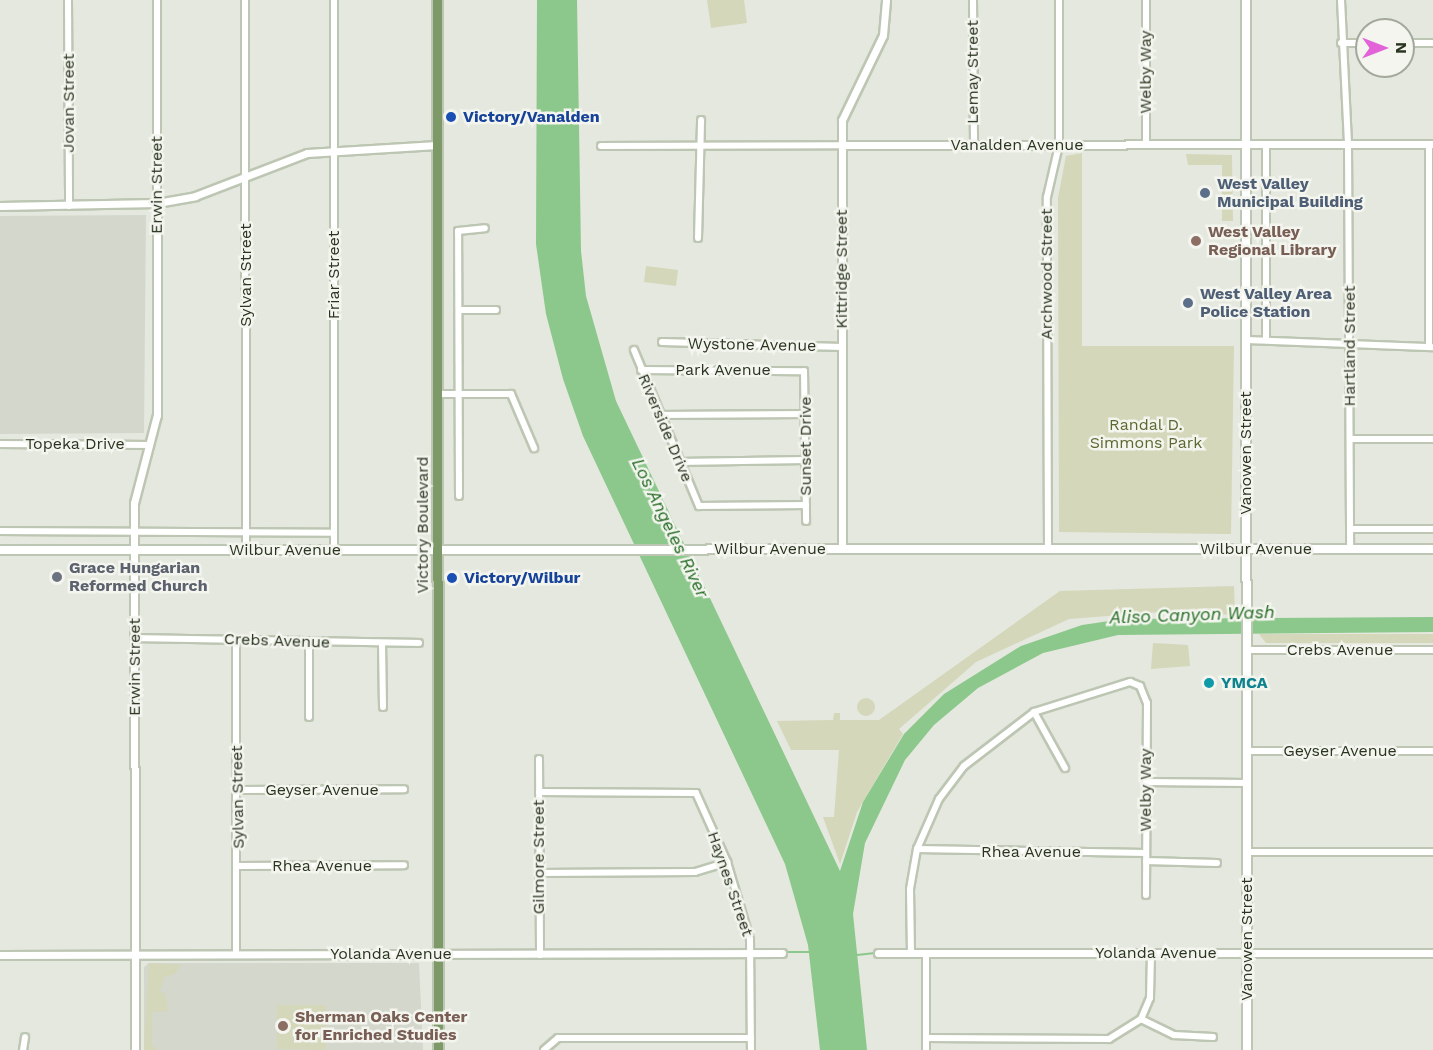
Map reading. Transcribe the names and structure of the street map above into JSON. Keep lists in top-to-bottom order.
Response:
{
  "streets": {
    "main road": ["Vanowen Street", "Victory Boulevard", "Wilbur Avenue"],
    "street": [
      "Lemay Street",
      "Welby Way",
      "Jovan Street",
      "Vanalden Avenue",
      "Erwin Street",
      "Kittridge Street",
      "Archwood Street",
      "Sylvan Street",
      "Friar Street",
      "Wystone Avenue",
      "Hartland Street",
      "Park Avenue",
      "Riverside Drive",
      "Topeka Drive",
      "Sunset Drive",
      "Crebs Avenue",
      "Geyser Avenue",
      "Rhea Avenue",
      "Gilmore Street",
      "Haynes Street",
      "Yolanda Avenue"
    ]
  },
  "crossings": [
    ["Lemay Street", "Vanalden Avenue"],
    ["Welby Way", "Vanalden Avenue"],
    ["Welby Way", "Rhea Avenue"],
    ["Vanalden Avenue", "Kittridge Street"],
    ["Vanalden Avenue", "Archwood Street"],
    ["Vanalden Avenue", "Hartland Street"],
    ["Vanalden Avenue", "Vanowen Street"],
    ["Erwin Street", "Topeka Drive"],
    ["Erwin Street", "Wilbur Avenue"],
    ["Erwin Street", "Crebs Avenue"],
    ["Erwin Street", "Yolanda Avenue"],
    ["Kittridge Street", "Wystone Avenue"],
    ["Kittridge Street", "Wilbur Avenue"],
    ["Archwood Street", "Wilbur Avenue"],
    ["Sylvan Street", "Wilbur Avenue"],
    ["Sylvan Street", "Crebs Avenue"],
    ["Sylvan Street", "Geyser Avenue"],
    ["Sylvan Street", "Rhea Avenue"],
    ["Sylvan Street", "Yolanda Avenue"],
    ["Friar Street", "Wilbur Avenue"],
    ["Hartland Street", "Wilbur Avenue"],
    ["Park Avenue", "Riverside Drive"],
    ["Park Avenue", "Sunset Drive"],
    ["Riverside Drive", "Sunset Drive"],
    ["Vanowen Street", "Wilbur Avenue"],
    ["Vanowen Street", "Crebs Avenue"],
    ["Vanowen Street", "Geyser Avenue"],
    ["Vanowen Street", "Yolanda Avenue"],
    ["Victory Boulevard", "Wilbur Avenue"],
    ["Victory Boulevard", "Yolanda Avenue"],
    ["Gilmore Street", "Haynes Street"],
    ["Gilmore Street", "Yolanda Avenue"],
    ["Haynes Street", "Yolanda Avenue"]
  ],
  "water": ["Los Angeles River", "Aliso Canyon Wash"],
  "parks": ["Randal D. Simmons Park"],
  "places": [
    "Victory/Vanalden",
    "West Valley Municipal Building",
    "West Valley Regional Library",
    "West Valley Area Police Station",
    "Grace Hungarian Reformed Church",
    "Victory/Wilbur",
    "YMCA",
    "Sherman Oaks Center for Enriched Studies"
  ],
  "north": "right"
}
